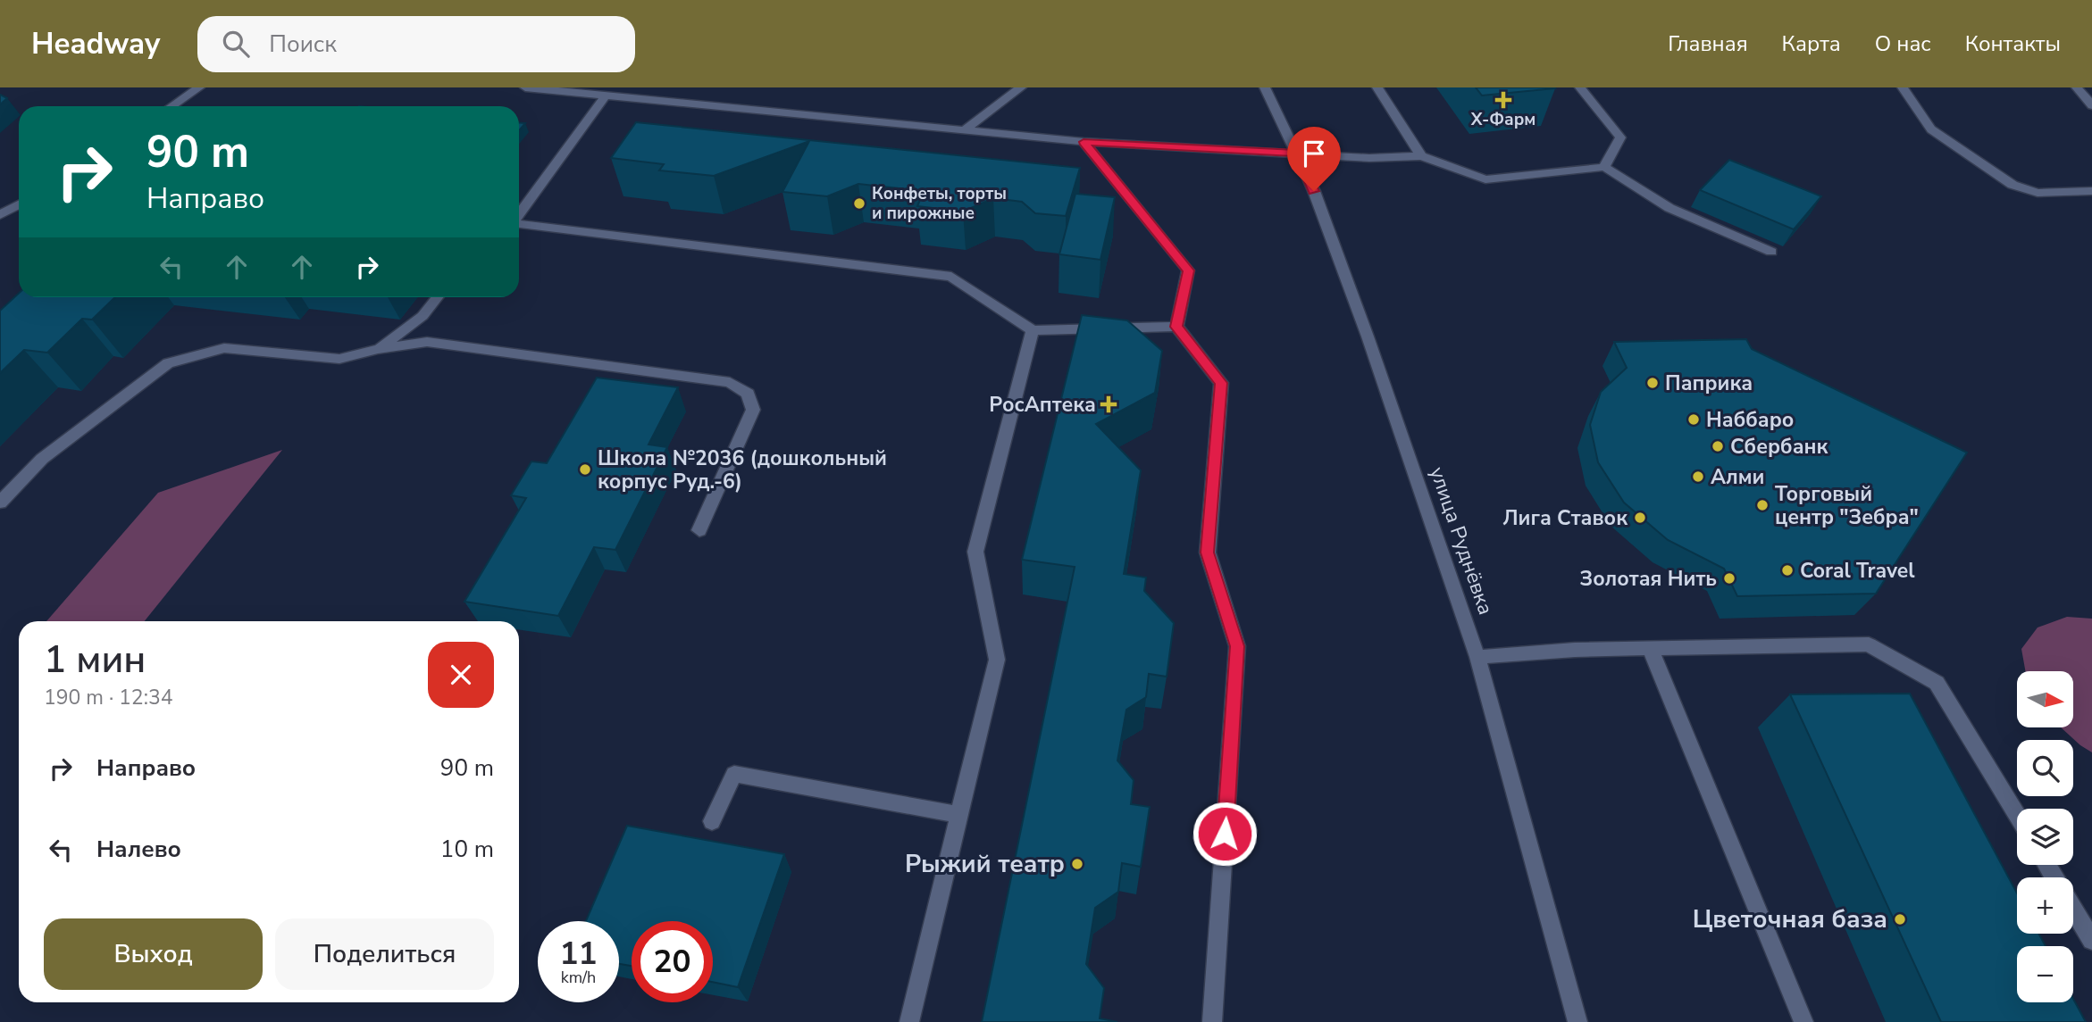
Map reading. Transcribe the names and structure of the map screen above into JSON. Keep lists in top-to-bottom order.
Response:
{
  "streets": {
    "street": ["улица Руднёвка"]
  },
  "places": {
    "health": ["X-Фарм", "РосАптека"],
    "other": [
      "Конфеты, торты и пирожные",
      "Паприка",
      "Наббаро",
      "Сбербанк",
      "Школа №2036 (дошкольный корпус Руд.-6)",
      "Алми",
      "Торговый центр \"Зебра\"",
      "Лига Ставок",
      "Coral Travel",
      "Золотая Нить",
      "Рыжий театр",
      "Цветочная база"
    ]
  },
  "north": "right",
  "page": {
    "header": "Headway",
    "search": "Поиск",
    "nav": [
      "Главная",
      "Карта",
      "О нас",
      "Контакты"
    ],
    "turn": ["90 m", "Направо"],
    "heading": ["1 мин", "190 m · 12:34"],
    "map_buttons": ["+", "−"],
    "list": [
      {
        "name": "Направо",
        "value": "90 m"
      },
      {
        "name": "Налево",
        "value": "10 m"
      }
    ],
    "buttons": ["Выход", "Поделиться"],
    "speed": "11 km/h",
    "limit": "20"
  }
}
